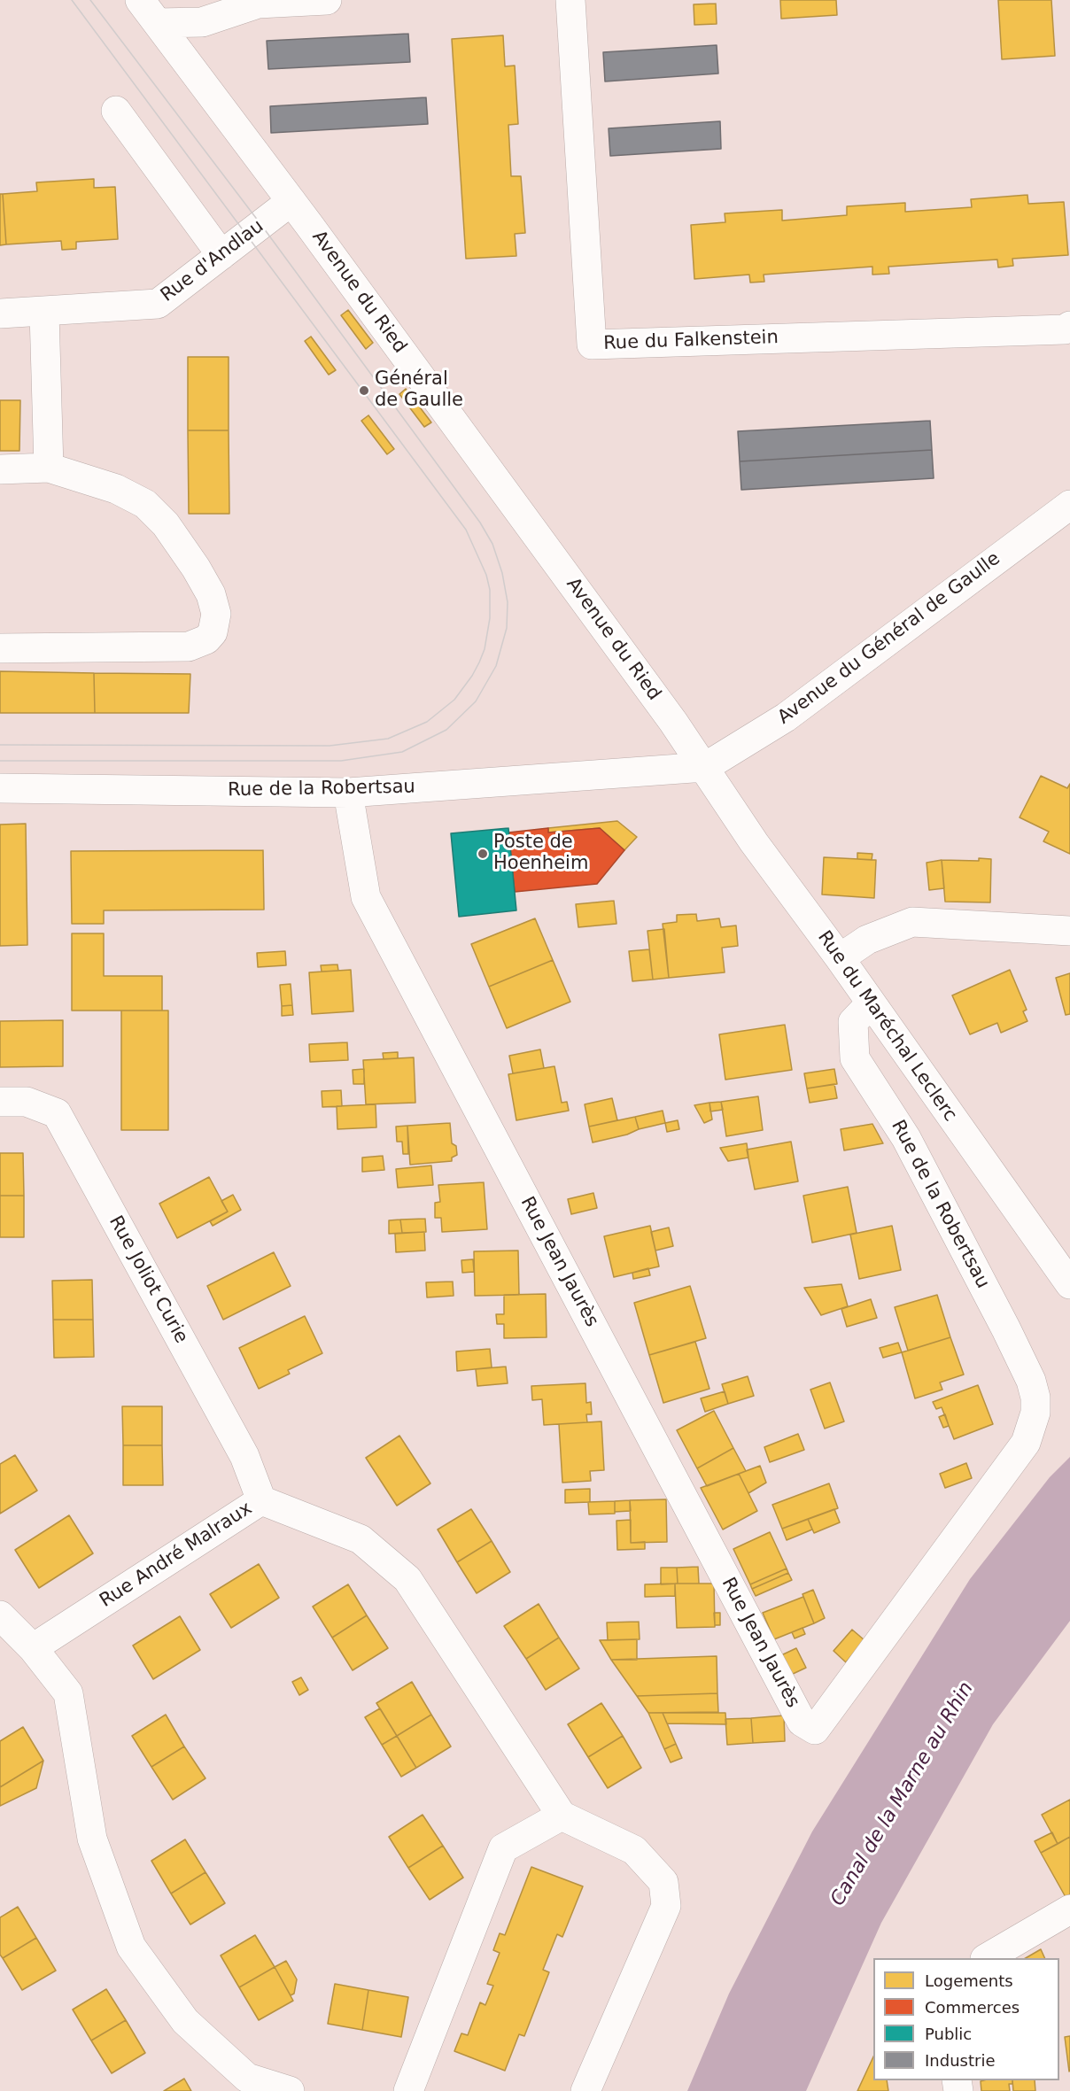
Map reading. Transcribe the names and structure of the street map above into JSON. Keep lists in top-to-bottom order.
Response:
{
  "streets": {
    "street": [
      "Rue d'Andlau",
      "Avenue du Ried",
      "Rue du Falkenstein",
      "Avenue du Général de Gaulle",
      "Rue de la Robertsau",
      "Rue du Maréchal Leclerc",
      "Rue Jean Jaurès",
      "Rue Joliot Curie",
      "Rue André Malraux"
    ]
  },
  "crossings": [
    ["Rue d'Andlau", "Avenue du Ried"],
    ["Avenue du Ried", "Avenue du Général de Gaulle"],
    ["Avenue du Ried", "Rue de la Robertsau"],
    ["Avenue du Ried", "Rue du Maréchal Leclerc"],
    ["Avenue du Général de Gaulle", "Rue de la Robertsau"],
    ["Avenue du Général de Gaulle", "Rue du Maréchal Leclerc"],
    ["Rue de la Robertsau", "Rue du Maréchal Leclerc"],
    ["Rue de la Robertsau", "Rue Jean Jaurès"],
    ["Rue Joliot Curie", "Rue André Malraux"]
  ],
  "water": ["Canal de la Marne au Rhin"],
  "places": ["Général de Gaulle", "Poste de Hoenheim"],
  "legend": [
    "Logements",
    "Commerces",
    "Public",
    "Industrie"
  ]
}
